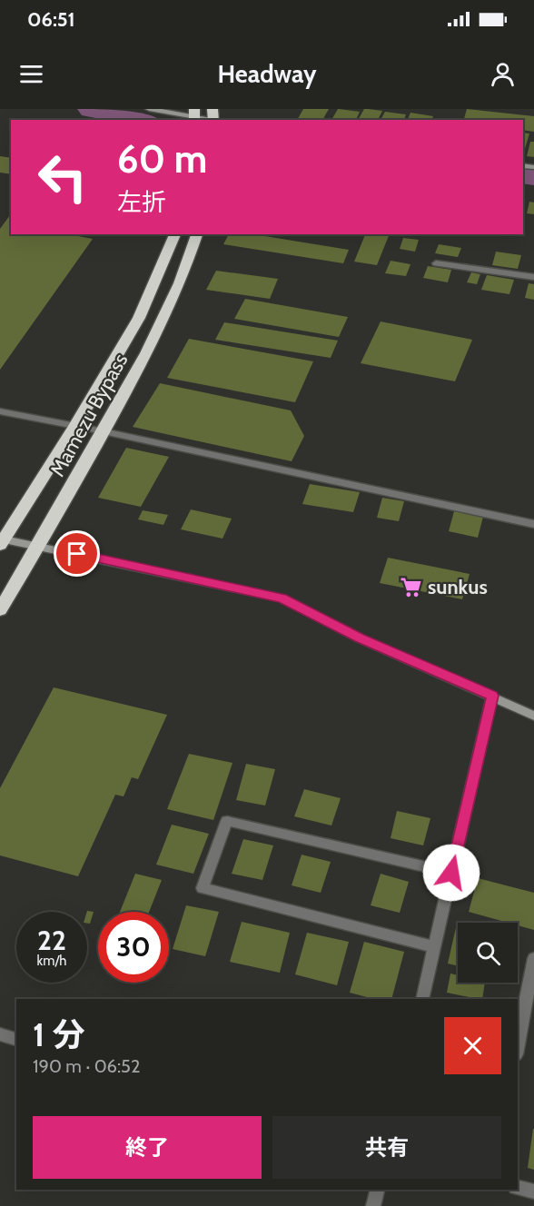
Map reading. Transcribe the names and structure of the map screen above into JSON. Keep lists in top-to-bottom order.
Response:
{
  "streets": {
    "highway": ["Mamezu Bypass"]
  },
  "places": {
    "supermarket": ["sunkus"]
  },
  "page": {
    "status": "06:51",
    "header": "Headway",
    "turn": ["60 m", "左折"],
    "speed": "22 km/h",
    "limit": "30",
    "heading": ["1 分", "190 m · 06:52"],
    "buttons": ["終了", "共有"]
  }
}
